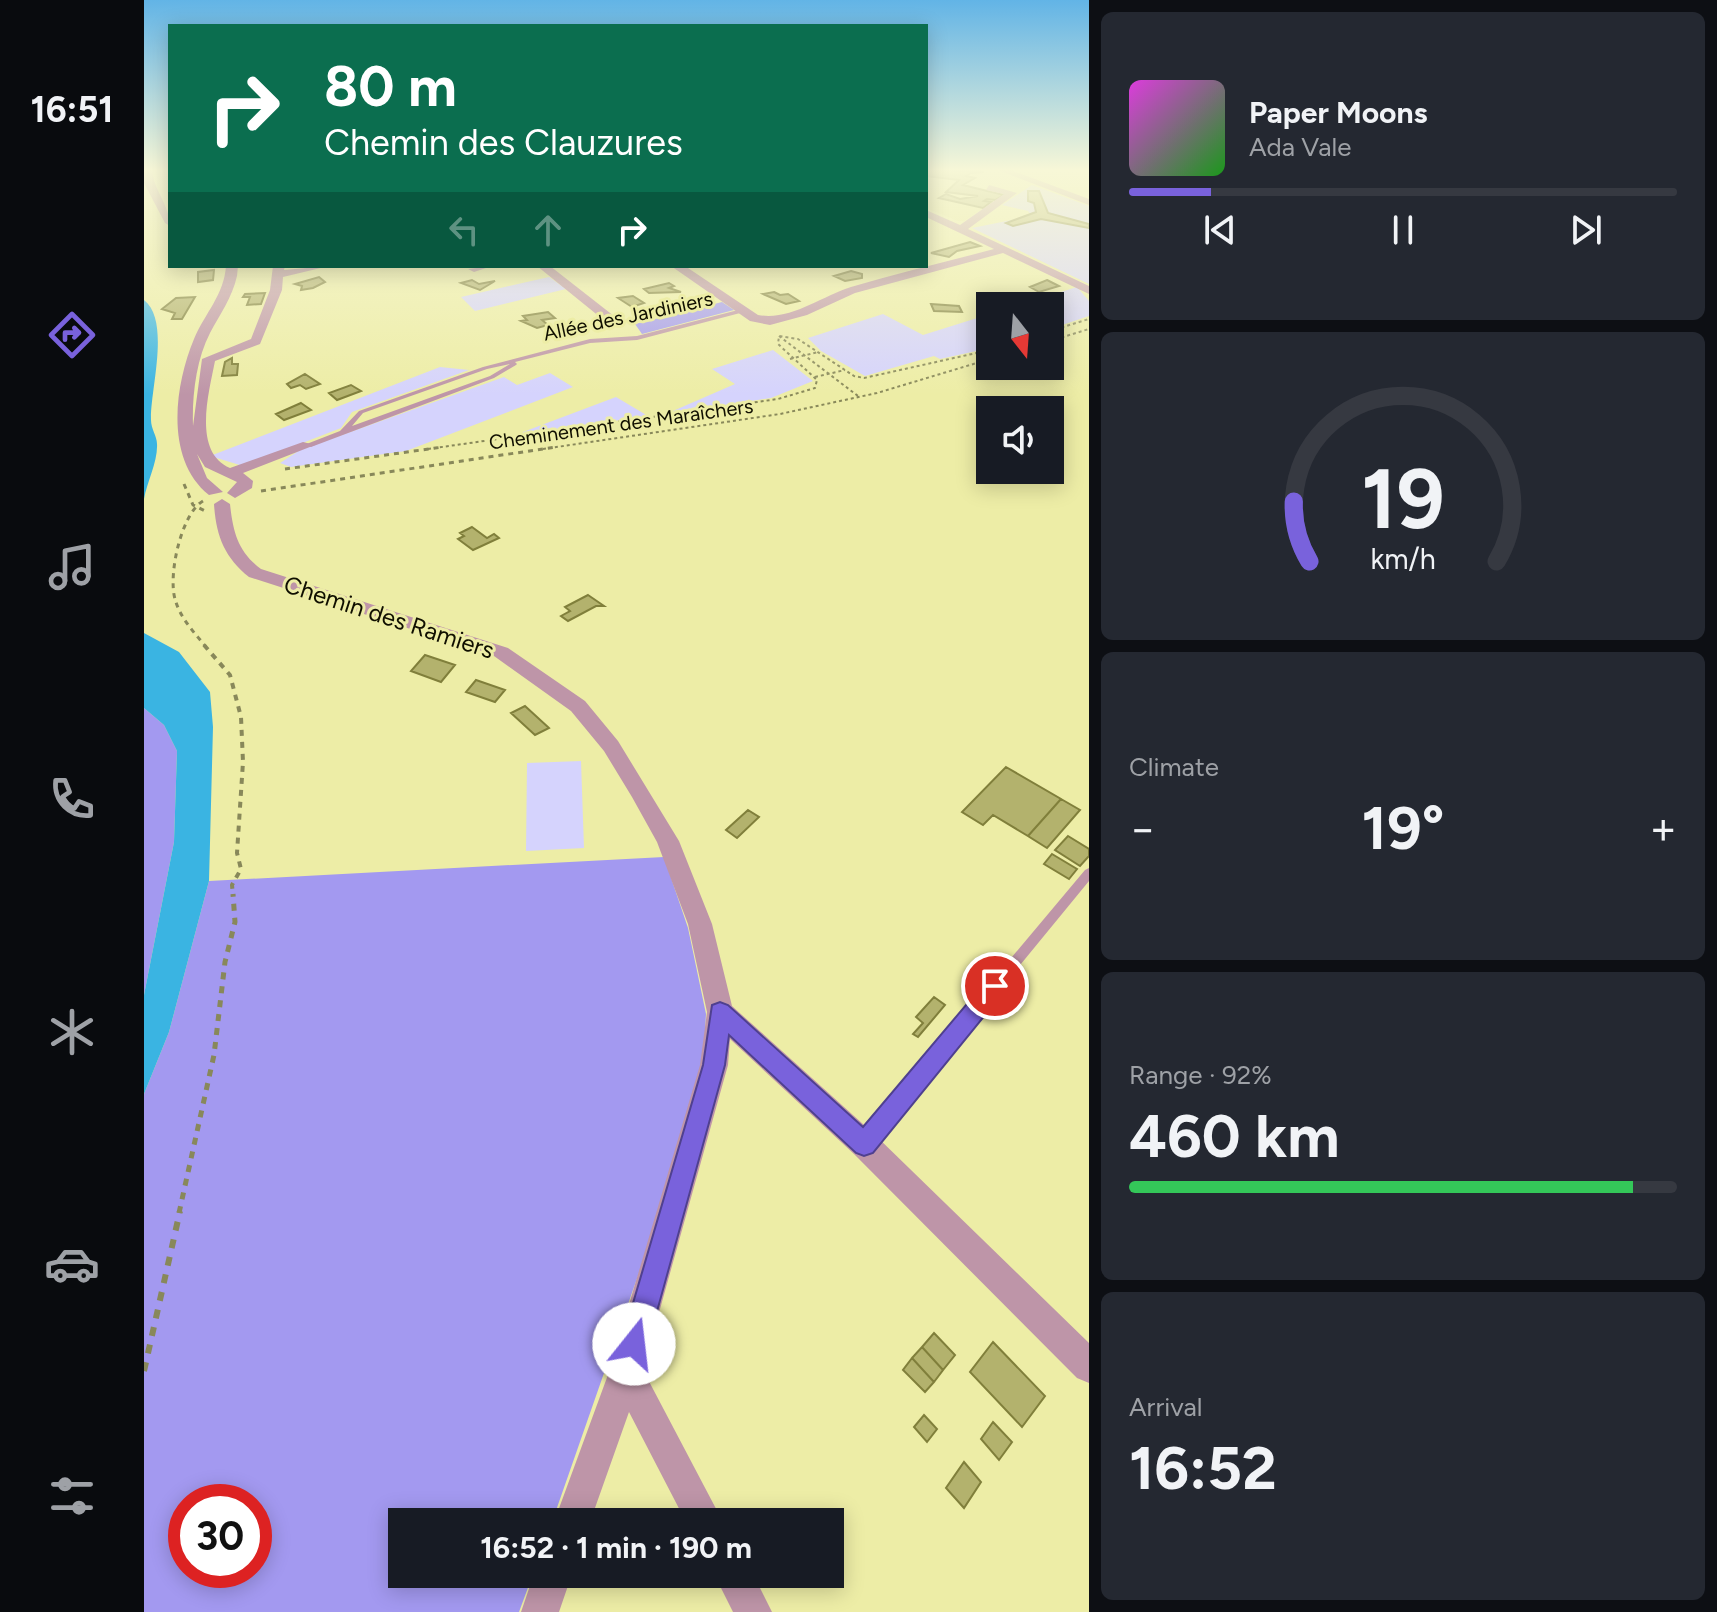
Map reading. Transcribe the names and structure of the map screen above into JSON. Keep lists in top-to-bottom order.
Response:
{
  "streets": {
    "street": ["Allée des Jardiniers", "Chemin des Ramiers"],
    "path": ["Cheminement des Maraîchers"]
  },
  "crossings": [
    ["Allée des Jardiniers", "Chemin des Ramiers"],
    ["Cheminement des Maraîchers", "Chemin des Ramiers"]
  ],
  "north": "bottom",
  "page": {
    "tabs": "16:51",
    "turn": ["80 m", "Chemin des Clauzures"],
    "song": ["Paper Moons", "Ada Vale"],
    "tile": [
      "Climate",
      ["Range · 92%", "460 km"],
      ["Arrival", "16:52"]
    ],
    "heat": ["−", "19°", "+"],
    "limit": "30",
    "trip": "16:52 · 1 min · 190 m",
    "gauge": ["19", "km/h"]
  }
}
